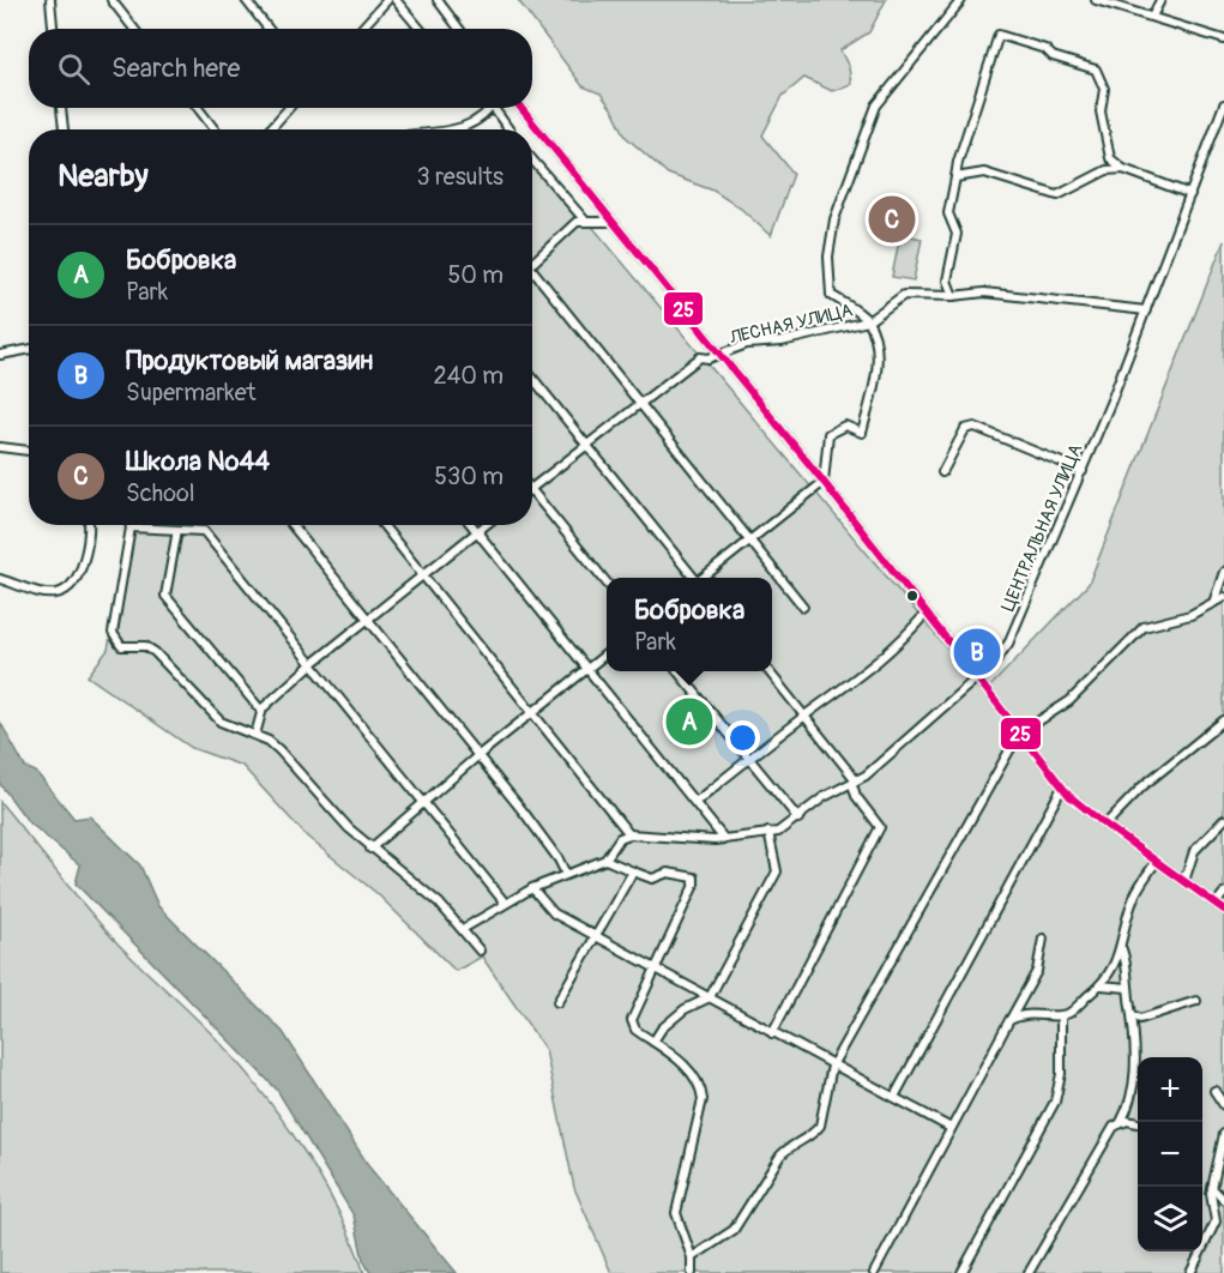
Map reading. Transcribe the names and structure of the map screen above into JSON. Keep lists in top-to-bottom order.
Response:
{
  "streets": {
    "street": ["ЛЕСНАЯ УЛИЦА", "ЦЕНТРАЛЬНАЯ УЛИЦА"]
  },
  "crossings": [
    ["ЛЕСНАЯ УЛИЦА", "ЦЕНТРАЛЬНАЯ УЛИЦА"]
  ],
  "lines": ["transit line 25"],
  "page": {
    "search": "Search here",
    "heading": ["Nearby", "3 results"],
    "pins": ["C", "B", "A"],
    "list": [
      {
        "mark": "A",
        "name": "Бобровка",
        "note": "Park",
        "value": "50 m"
      },
      {
        "mark": "B",
        "name": "Продуктовый магазин",
        "note": "Supermarket",
        "value": "240 m"
      },
      {
        "mark": "C",
        "name": "Школа №44",
        "note": "School",
        "value": "530 m"
      }
    ],
    "popup": ["Бобровка", "Park"],
    "map_buttons": ["+", "−"]
  }
}
